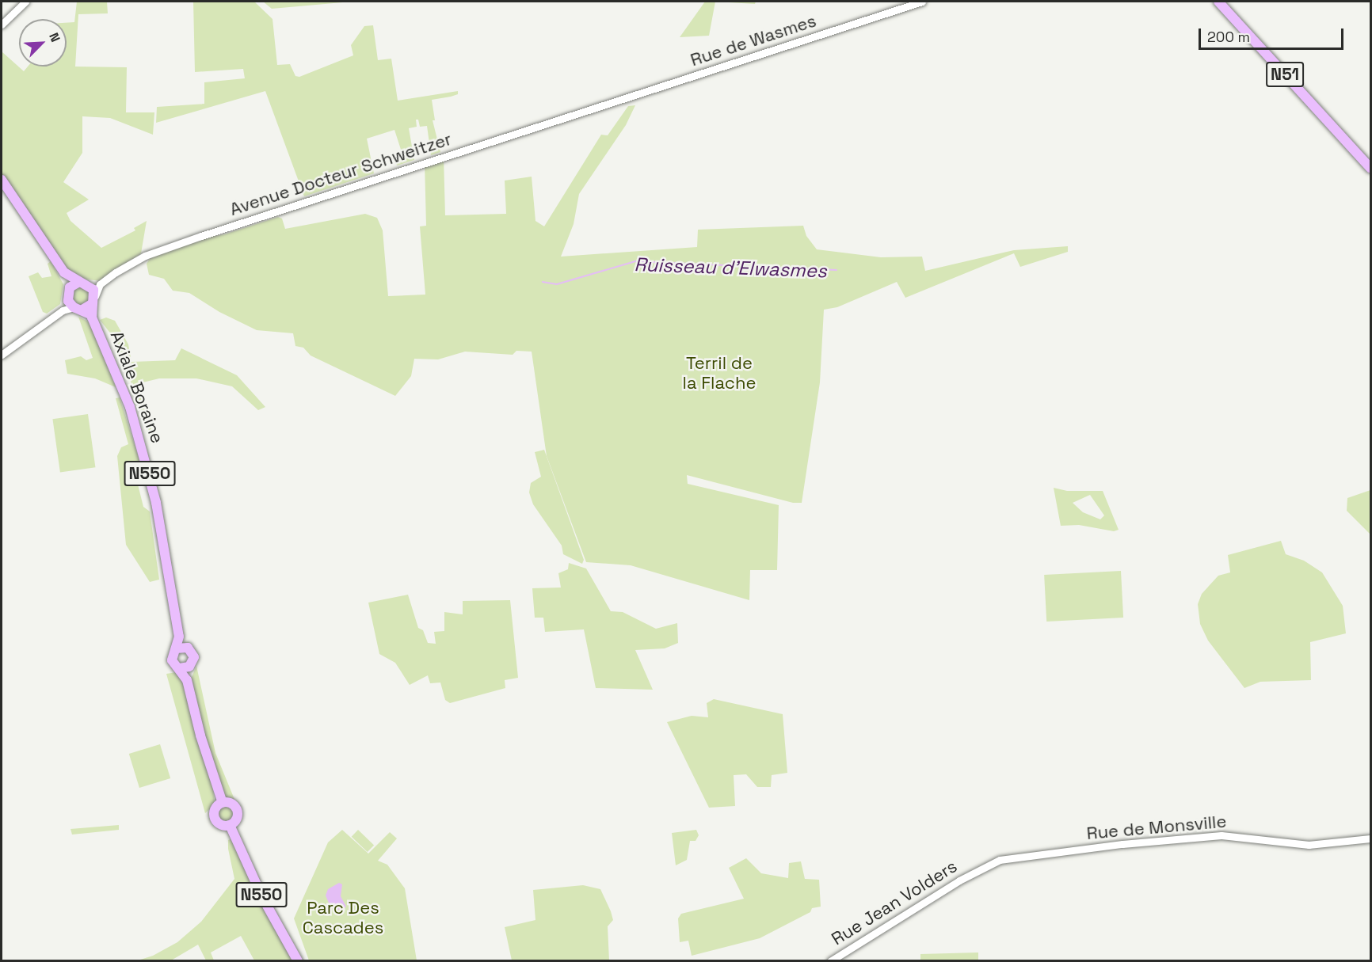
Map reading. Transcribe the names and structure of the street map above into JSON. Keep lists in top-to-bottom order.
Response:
{
  "streets": {
    "main road": ["N51", "Axiale Boraine", "N550"],
    "street": [
      "Rue de Wasmes",
      "Avenue Docteur Schweitzer",
      "Rue de Monsville",
      "Rue Jean Volders"
    ]
  },
  "crossings": [
    ["Rue de Wasmes", "Avenue Docteur Schweitzer"],
    ["Axiale Boraine", "N550"],
    ["Rue de Monsville", "Rue Jean Volders"]
  ],
  "water": ["Ruisseau d'Elwasmes"],
  "parks": ["Terril de la Flache", "Parc Des Cascades"],
  "scale_bar": "200 m",
  "north": "top right"
}
